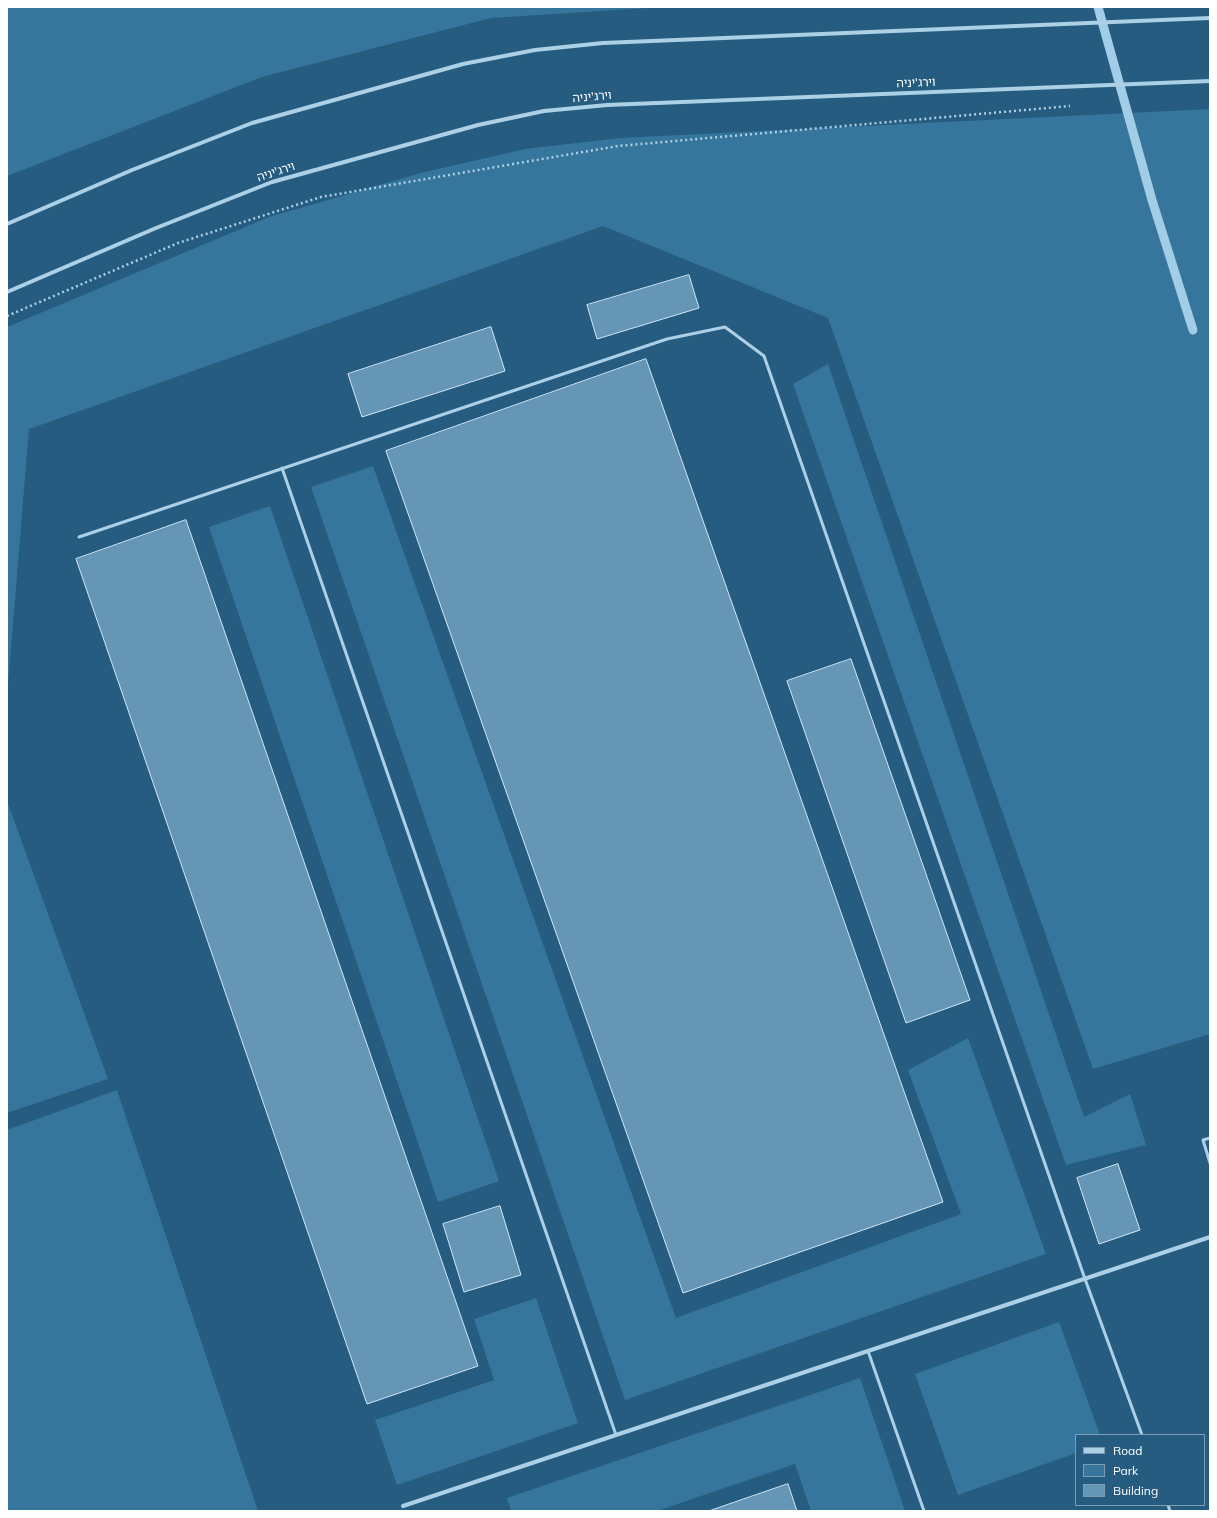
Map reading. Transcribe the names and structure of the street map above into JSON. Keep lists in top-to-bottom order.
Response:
{
  "streets": {
    "street": ["וירג'יניה"]
  },
  "legend": ["Road", "Park", "Building"]
}
